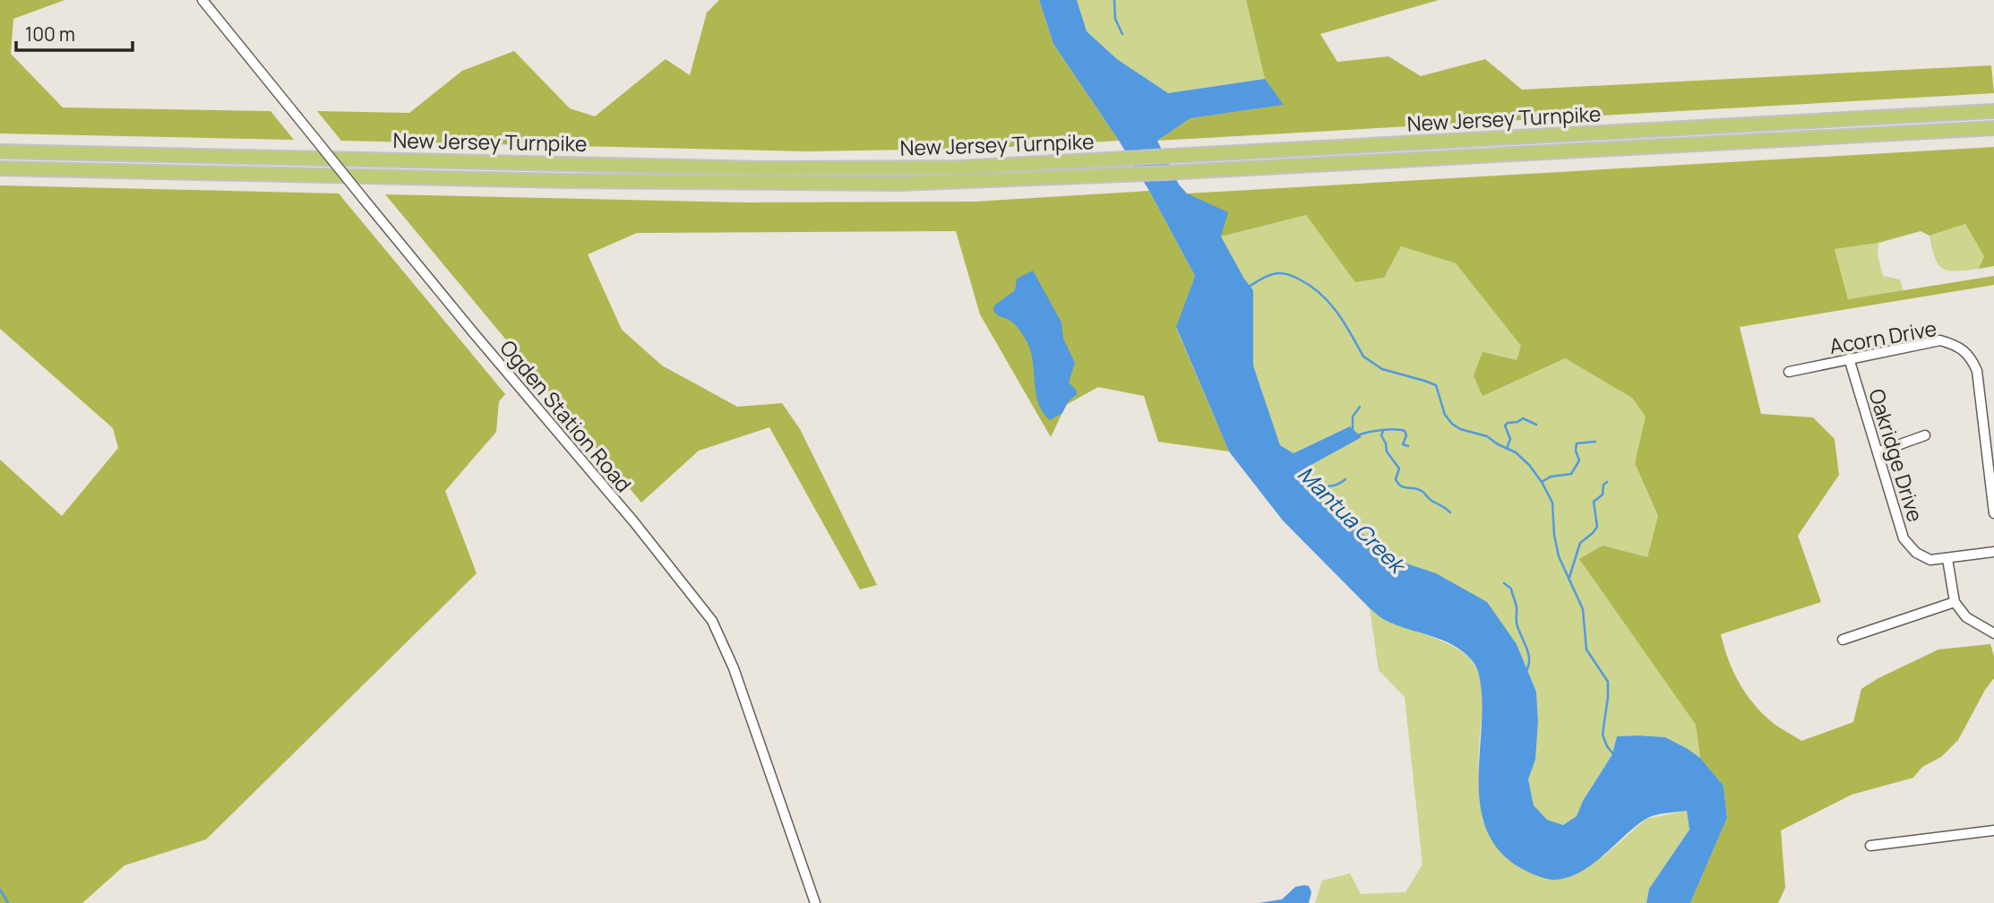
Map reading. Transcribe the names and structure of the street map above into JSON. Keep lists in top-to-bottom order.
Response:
{
  "streets": {
    "highway": ["New Jersey Turnpike"],
    "street": ["Acorn Drive", "Ogden Station Road", "Oakridge Drive"]
  },
  "crossings": [
    ["Acorn Drive", "Oakridge Drive"]
  ],
  "water": ["Mantua Creek"],
  "scale_bar": "100 m"
}
